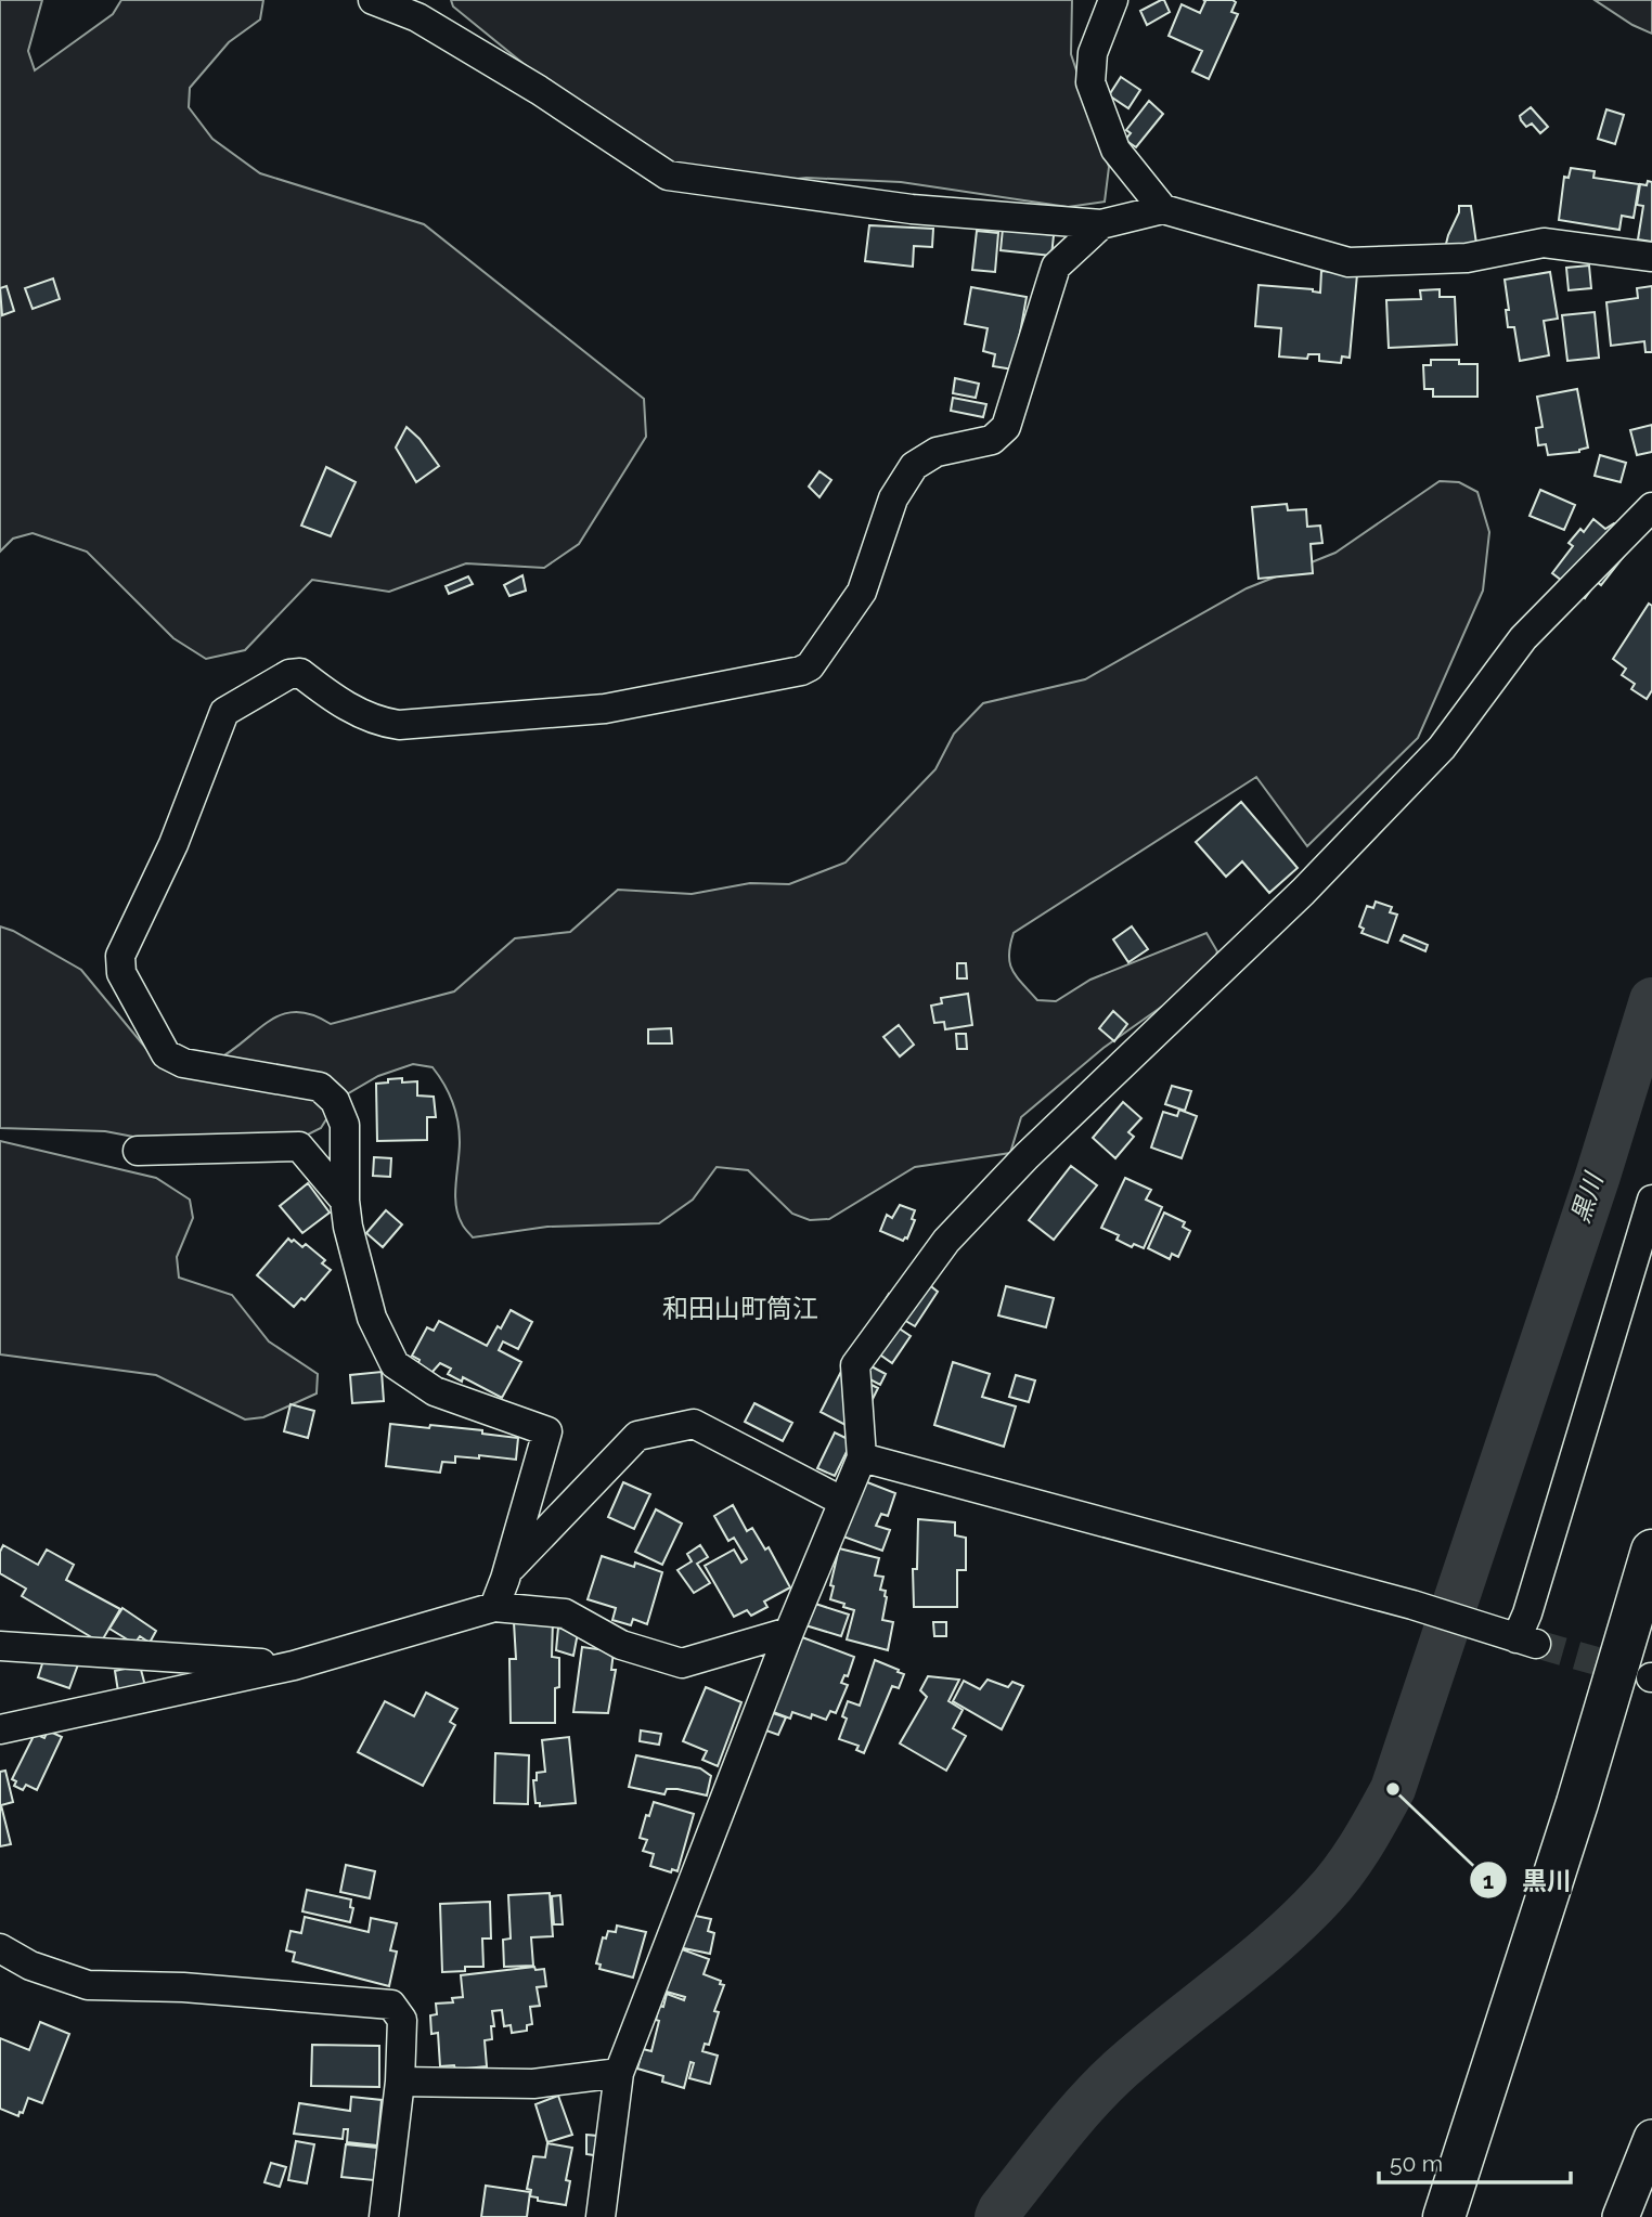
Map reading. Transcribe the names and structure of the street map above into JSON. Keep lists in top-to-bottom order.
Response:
{
  "districts": ["和田山町筒江"],
  "water": ["黒川"],
  "places": ["黒川"],
  "scale_bar": "50 m"
}
